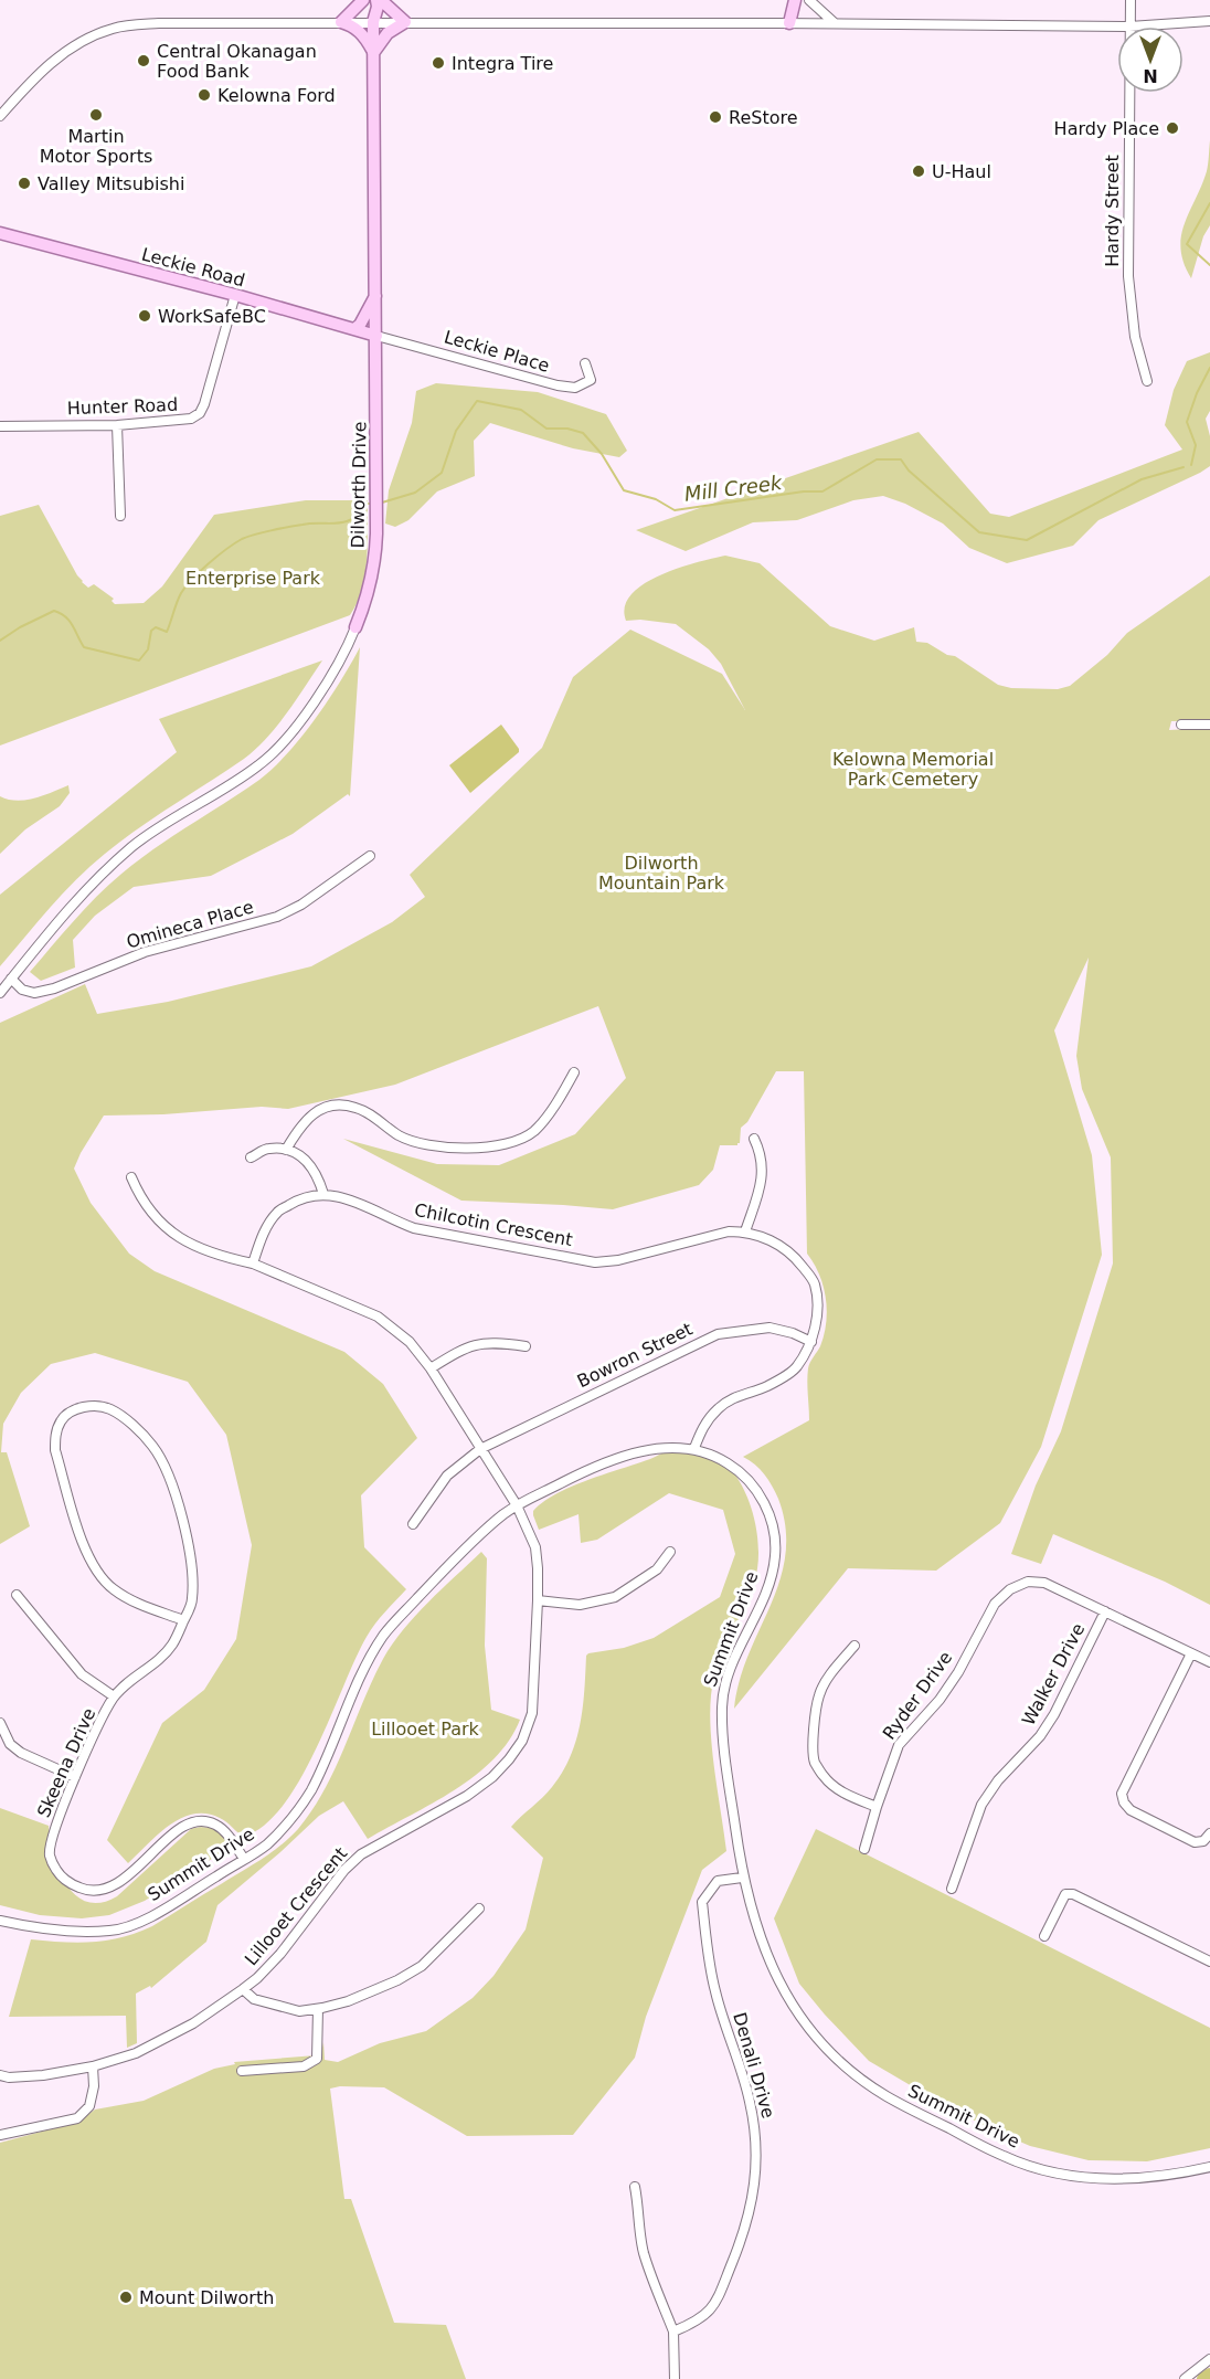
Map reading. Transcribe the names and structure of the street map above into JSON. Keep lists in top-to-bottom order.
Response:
{
  "streets": {
    "main road": ["Leckie Road", "Dilworth Drive"],
    "street": [
      "Hardy Street",
      "Leckie Place",
      "Hunter Road",
      "Omineca Place",
      "Chilcotin Crescent",
      "Bowron Street",
      "Summit Drive",
      "Walker Drive",
      "Ryder Drive",
      "Skeena Drive",
      "Lillooet Crescent",
      "Denali Drive"
    ]
  },
  "crossings": [
    ["Leckie Road", "Leckie Place"],
    ["Leckie Road", "Hunter Road"],
    ["Leckie Road", "Dilworth Drive"],
    ["Leckie Place", "Dilworth Drive"],
    ["Dilworth Drive", "Omineca Place"],
    ["Summit Drive", "Skeena Drive"],
    ["Summit Drive", "Lillooet Crescent"],
    ["Summit Drive", "Denali Drive"],
    ["Walker Drive", "Ryder Drive"]
  ],
  "water": ["Mill Creek"],
  "parks": [
    "Enterprise Park",
    "Kelowna Memorial Park Cemetery",
    "Dilworth Mountain Park",
    "Lillooet Park"
  ],
  "places": [
    "Central Okanagan Food Bank",
    "Integra Tire",
    "Kelowna Ford",
    "Martin Motor Sports",
    "ReStore",
    "Hardy Place",
    "U-Haul",
    "Valley Mitsubishi",
    "WorkSafeBC",
    "Mount Dilworth"
  ],
  "north": "bottom"
}
